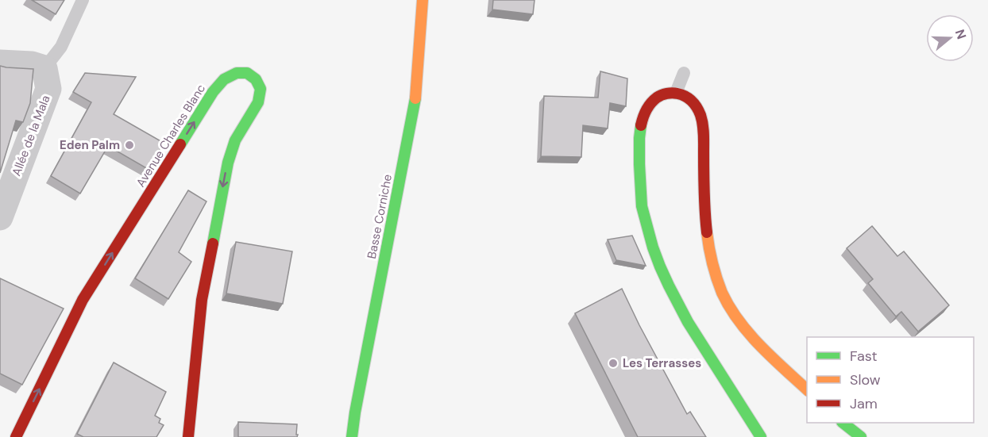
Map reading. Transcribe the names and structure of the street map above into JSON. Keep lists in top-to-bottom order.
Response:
{
  "streets": {
    "street": ["Allée de la Mala", "Avenue Charles Blanc", "Basse Corniche"]
  },
  "places": ["Eden Palm", "Les Terrasses"],
  "legend": ["Fast", "Slow", "Jam"],
  "north": "right"
}
